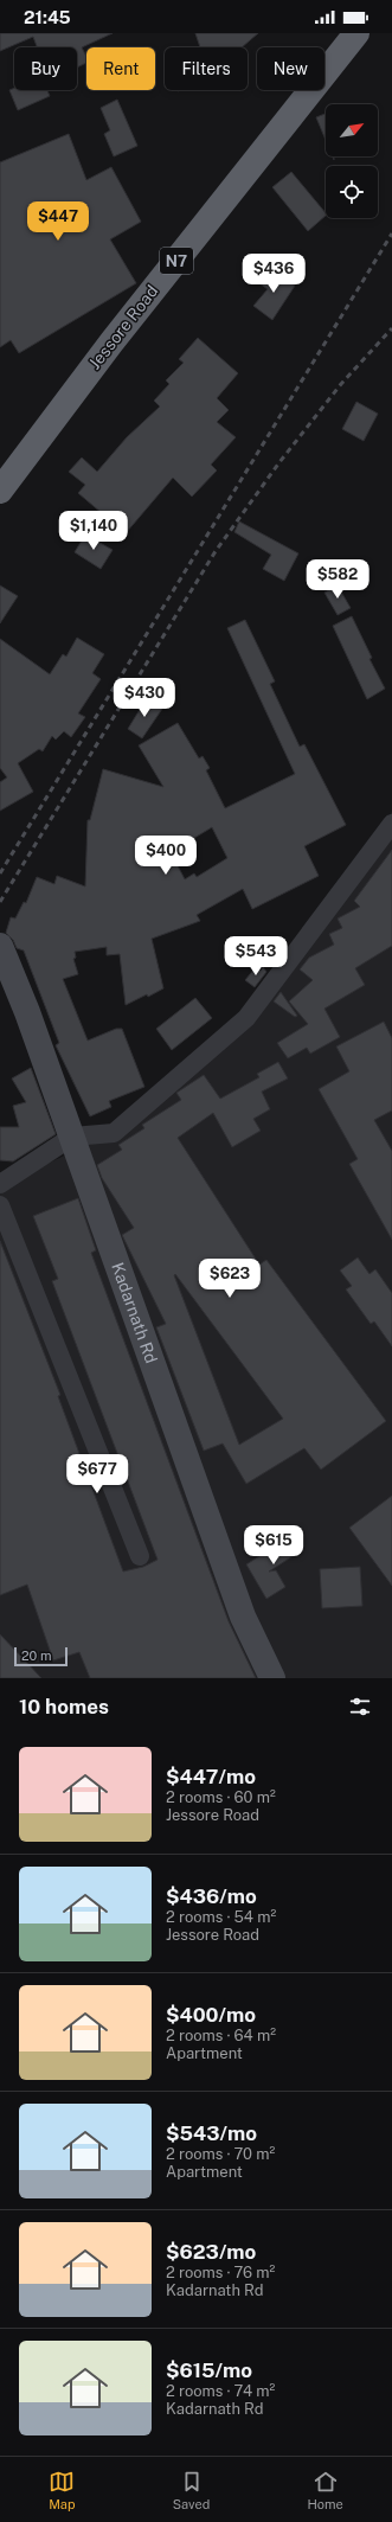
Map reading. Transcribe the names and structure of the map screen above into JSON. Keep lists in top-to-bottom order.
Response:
{
  "streets": {
    "highway": ["N7", "Jessore Road"],
    "main road": ["Kadarnath Rd"]
  },
  "scale_bar": "20 m",
  "north": "top right",
  "page": {
    "status": "21:45",
    "chip": [
      "Buy",
      "Rent",
      "Filters",
      "New"
    ],
    "price": [
      "$447",
      "$436",
      "$1,140",
      "$582",
      "$430",
      "$400",
      "$543",
      "$623",
      "$677",
      "$615"
    ],
    "scale": "20 m",
    "heading": "10 homes",
    "list": [
      {
        "name": "$447/mo",
        "note": "2 rooms · 60 m² · Jessore Road"
      },
      {
        "name": "$436/mo",
        "note": "2 rooms · 54 m² · Jessore Road"
      },
      {
        "name": "$400/mo",
        "note": "2 rooms · 64 m² · Apartment"
      },
      {
        "name": "$543/mo",
        "note": "2 rooms · 70 m² · Apartment"
      },
      {
        "name": "$623/mo",
        "note": "2 rooms · 76 m² · Kadarnath Rd"
      },
      {
        "name": "$615/mo",
        "note": "2 rooms · 74 m² · Kadarnath Rd"
      }
    ],
    "tabs": ["Map", "Saved", "Home"]
  }
}
